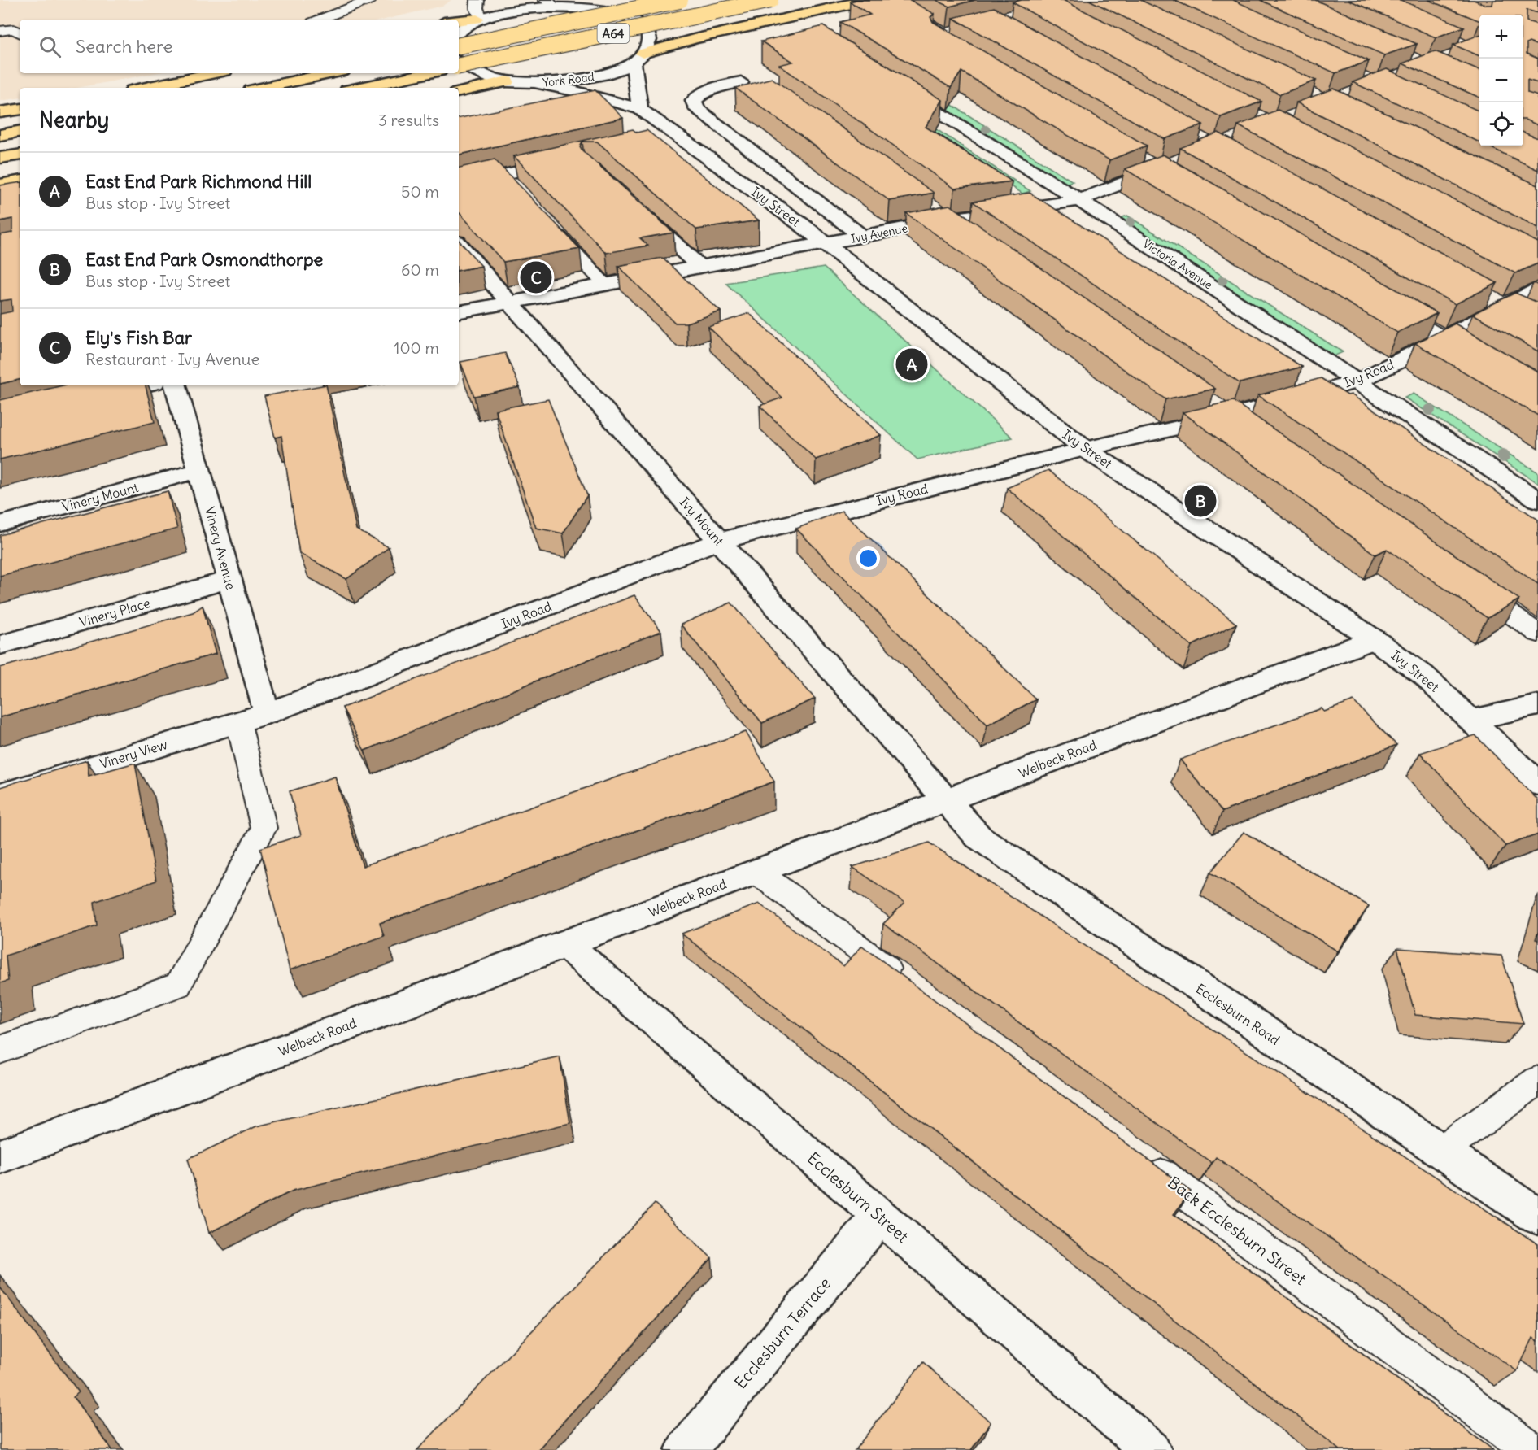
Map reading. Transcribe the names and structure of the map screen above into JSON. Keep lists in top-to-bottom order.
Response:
{
  "streets": {
    "highway": ["A64"],
    "street": [
      "York Road",
      "Ivy Street",
      "Ivy Avenue",
      "Victoria Avenue",
      "Ivy Road",
      "Vinery Mount",
      "Ivy Mount",
      "Vinery Avenue",
      "Vinery Place",
      "Vinery View",
      "Welbeck Road",
      "Ecclesburn Road",
      "Ecclesburn Street",
      "Ecclesburn Terrace"
    ],
    "lane": ["Back Ecclesburn Street"]
  },
  "crossings": [
    ["York Road", "Ivy Street"],
    ["Ivy Street", "Ivy Avenue"],
    ["Ivy Street", "Ivy Road"],
    ["Ivy Street", "Welbeck Road"],
    ["Ivy Avenue", "Victoria Avenue"],
    ["Ivy Avenue", "Ivy Mount"],
    ["Victoria Avenue", "Ivy Road"],
    ["Ivy Road", "Ivy Mount"],
    ["Ivy Road", "Vinery Avenue"],
    ["Ivy Road", "Vinery View"],
    ["Vinery Mount", "Vinery Avenue"],
    ["Ivy Mount", "Welbeck Road"],
    ["Ivy Mount", "Ecclesburn Road"],
    ["Vinery Avenue", "Vinery Place"],
    ["Vinery Avenue", "Vinery View"],
    ["Welbeck Road", "Ecclesburn Road"],
    ["Welbeck Road", "Ecclesburn Street"],
    ["Ecclesburn Street", "Ecclesburn Terrace"]
  ],
  "page": {
    "map_buttons": ["+", "−"],
    "search": "Search here",
    "heading": ["Nearby", "3 results"],
    "list": [
      {
        "mark": "A",
        "name": "East End Park Richmond Hill",
        "note": "Bus stop · Ivy Street",
        "value": "50 m"
      },
      {
        "mark": "B",
        "name": "East End Park Osmondthorpe",
        "note": "Bus stop · Ivy Street",
        "value": "60 m"
      },
      {
        "mark": "C",
        "name": "Ely's Fish Bar",
        "note": "Restaurant · Ivy Avenue",
        "value": "100 m"
      }
    ],
    "pins": ["C", "A", "B"]
  }
}
